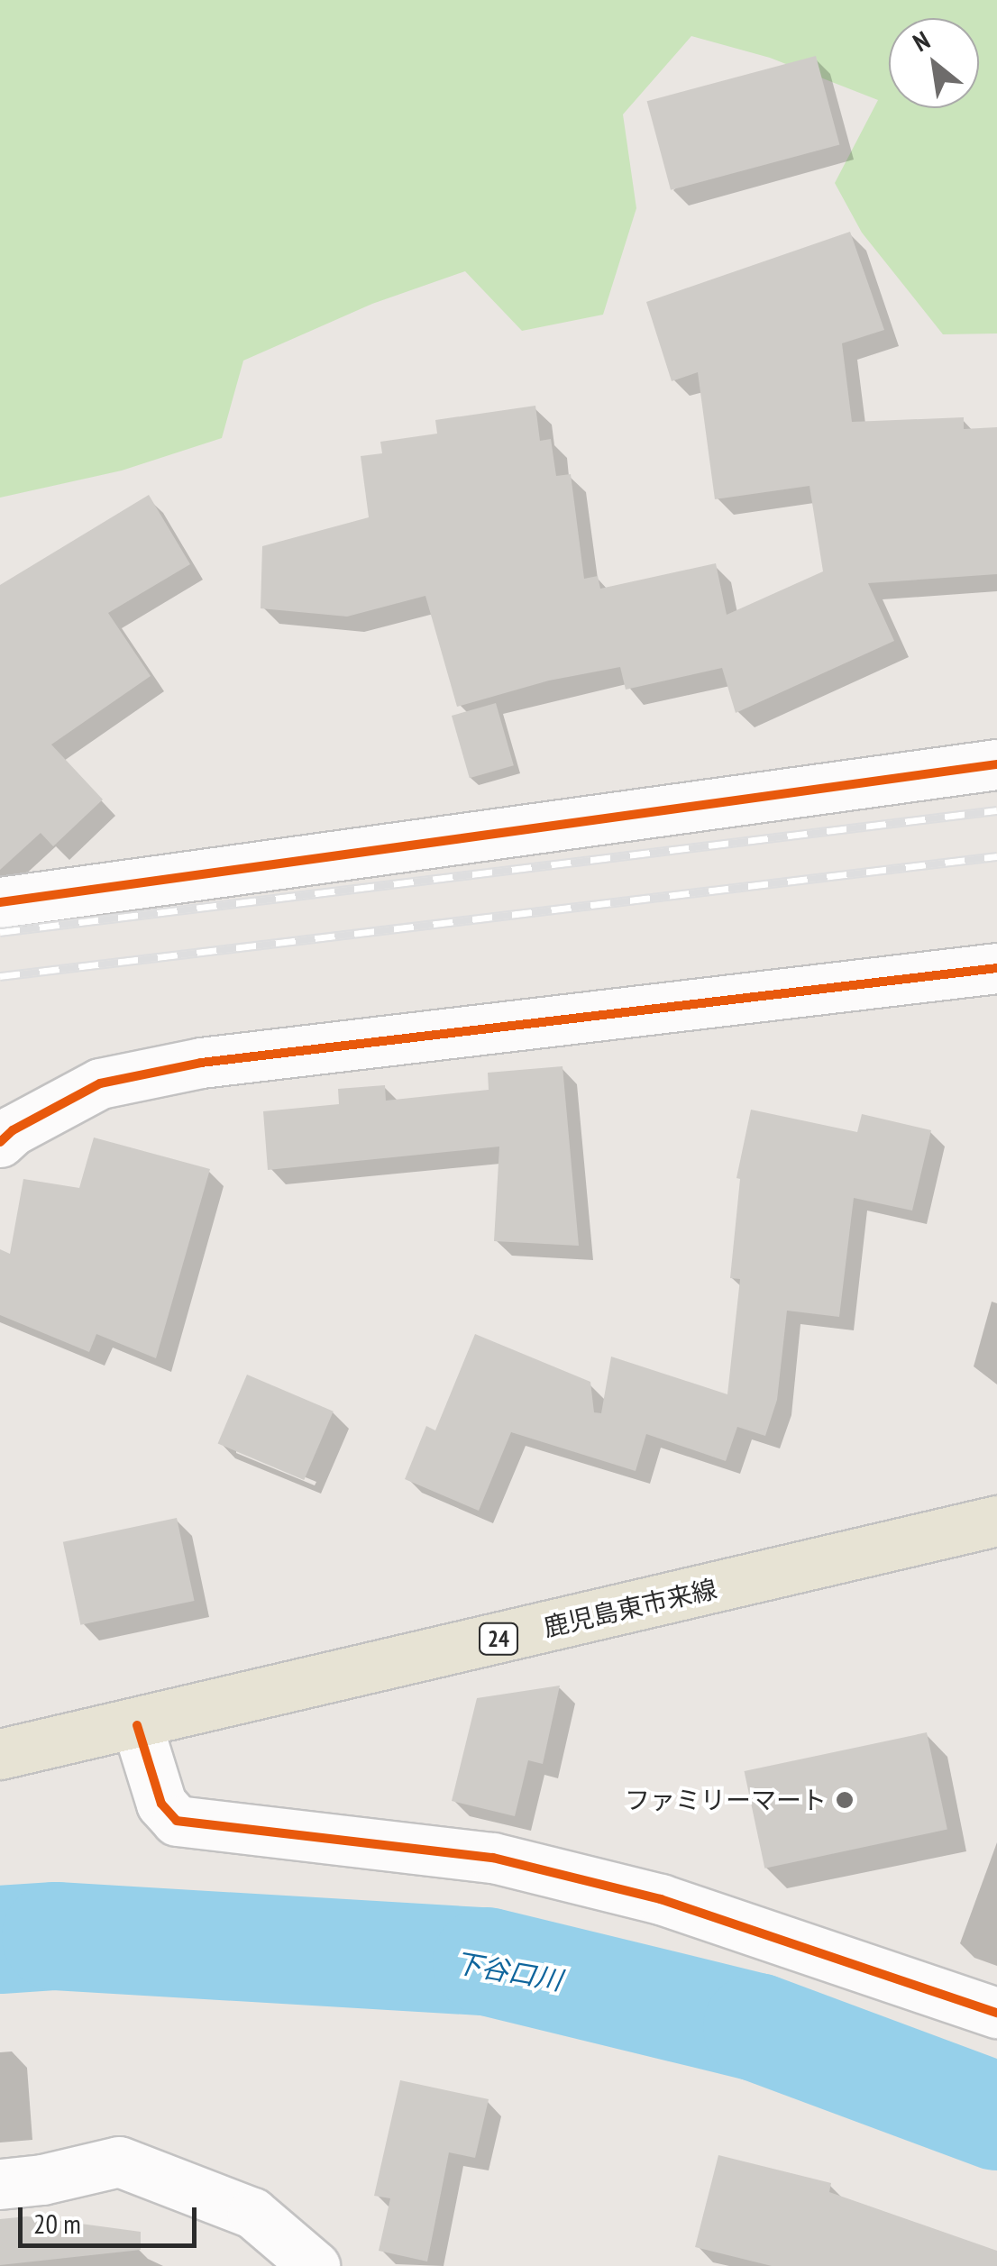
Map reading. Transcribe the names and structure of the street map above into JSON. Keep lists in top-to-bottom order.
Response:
{
  "streets": {
    "main road": ["鹿児島東市来線", "24"]
  },
  "water": ["下谷口川"],
  "places": ["ファミリーマート"],
  "scale_bar": "20 m",
  "north": "top left"
}
